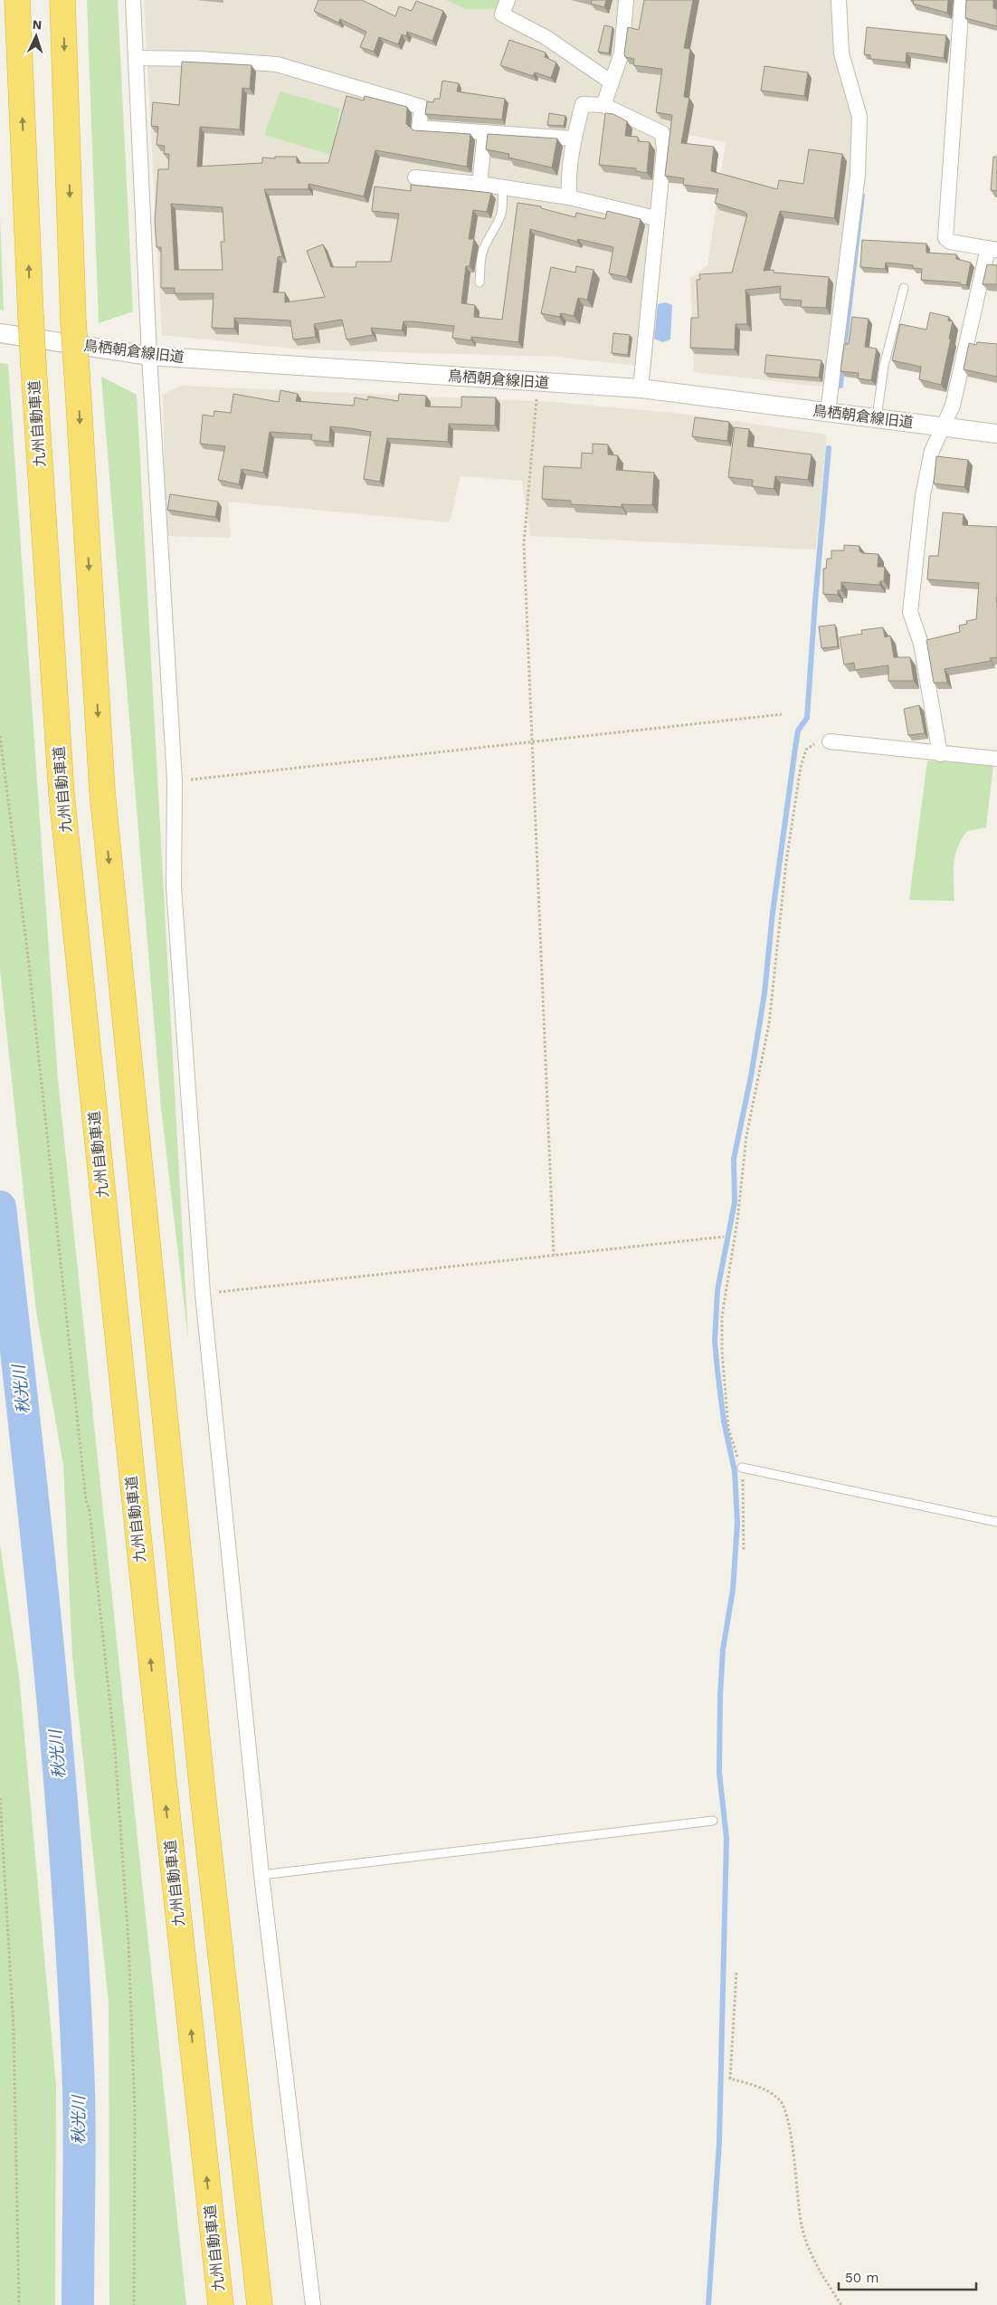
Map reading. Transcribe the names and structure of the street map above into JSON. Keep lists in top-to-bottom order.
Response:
{
  "streets": {
    "highway": ["九州自動車道"],
    "street": ["鳥栖朝倉線旧道"]
  },
  "water": ["秋光川"],
  "scale_bar": "50 m",
  "north": "top"
}
